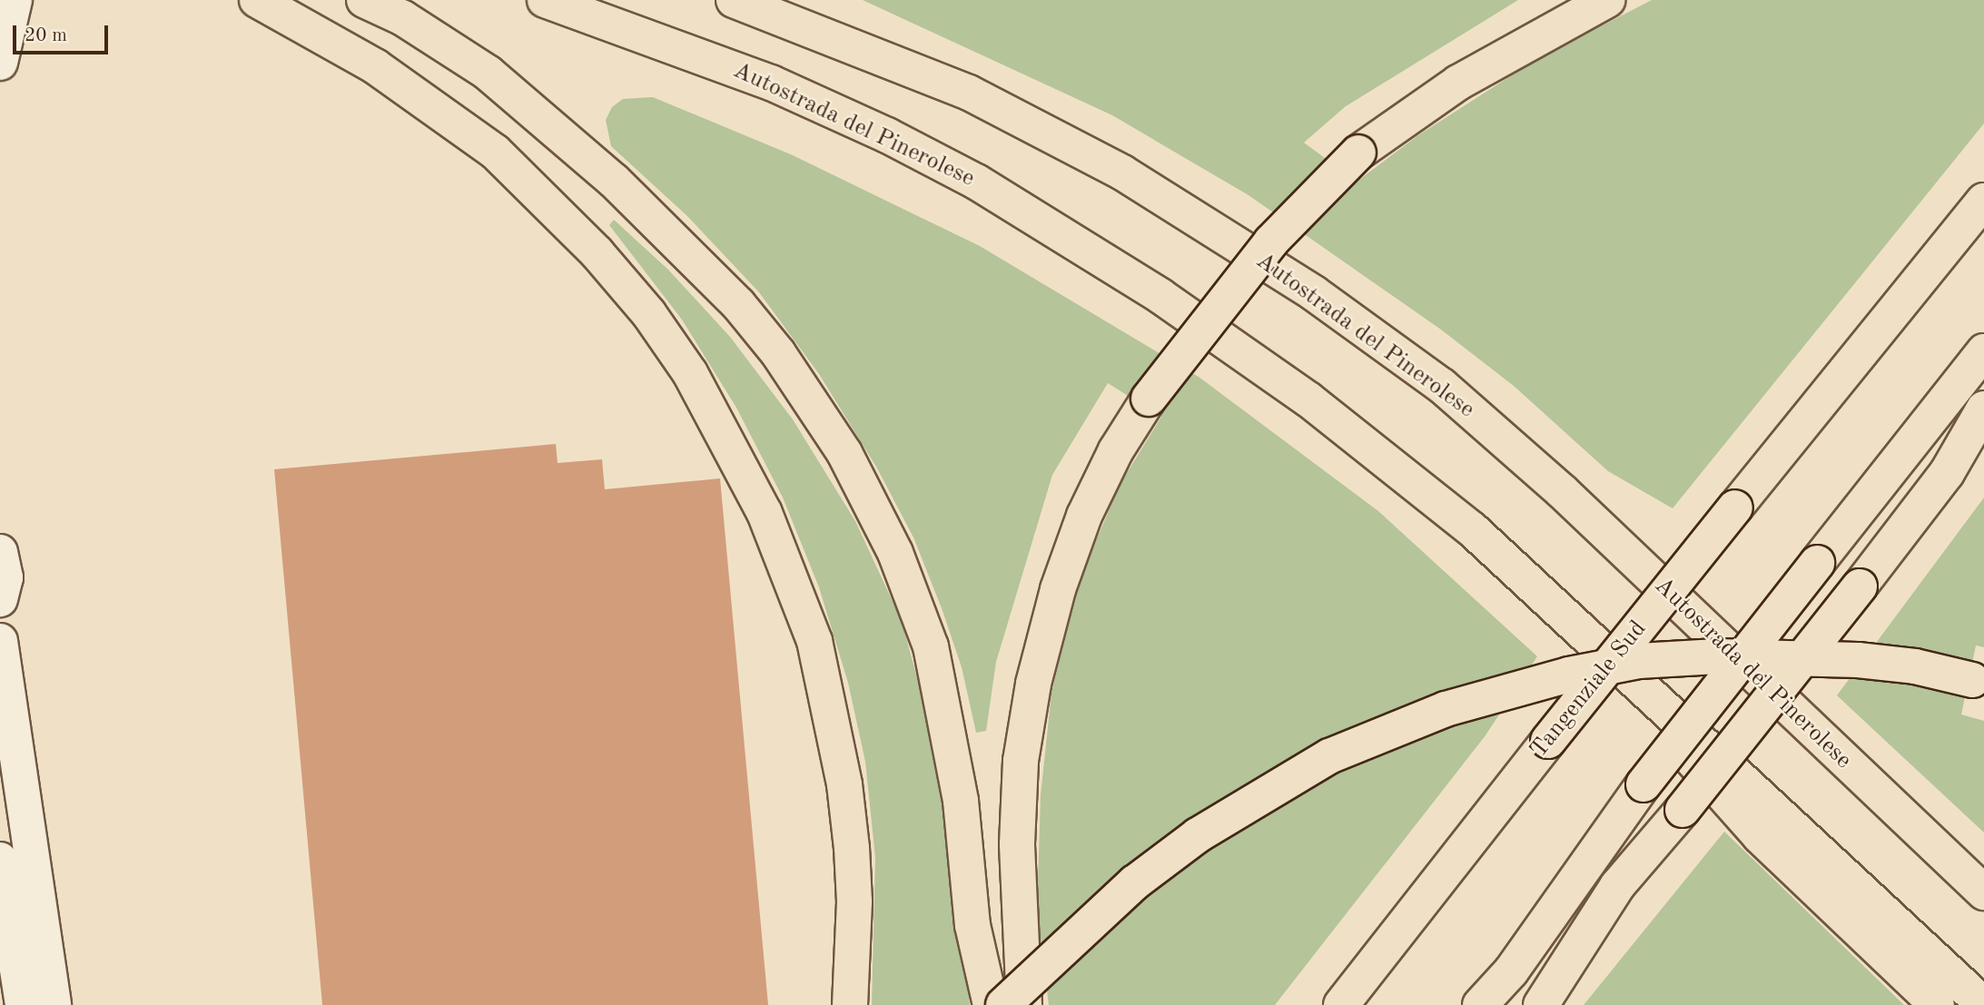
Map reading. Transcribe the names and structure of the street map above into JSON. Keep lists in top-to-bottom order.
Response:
{
  "streets": {
    "highway": ["Autostrada del Pinerolese", "Tangenziale Sud"]
  },
  "scale_bar": "20 m"
}
